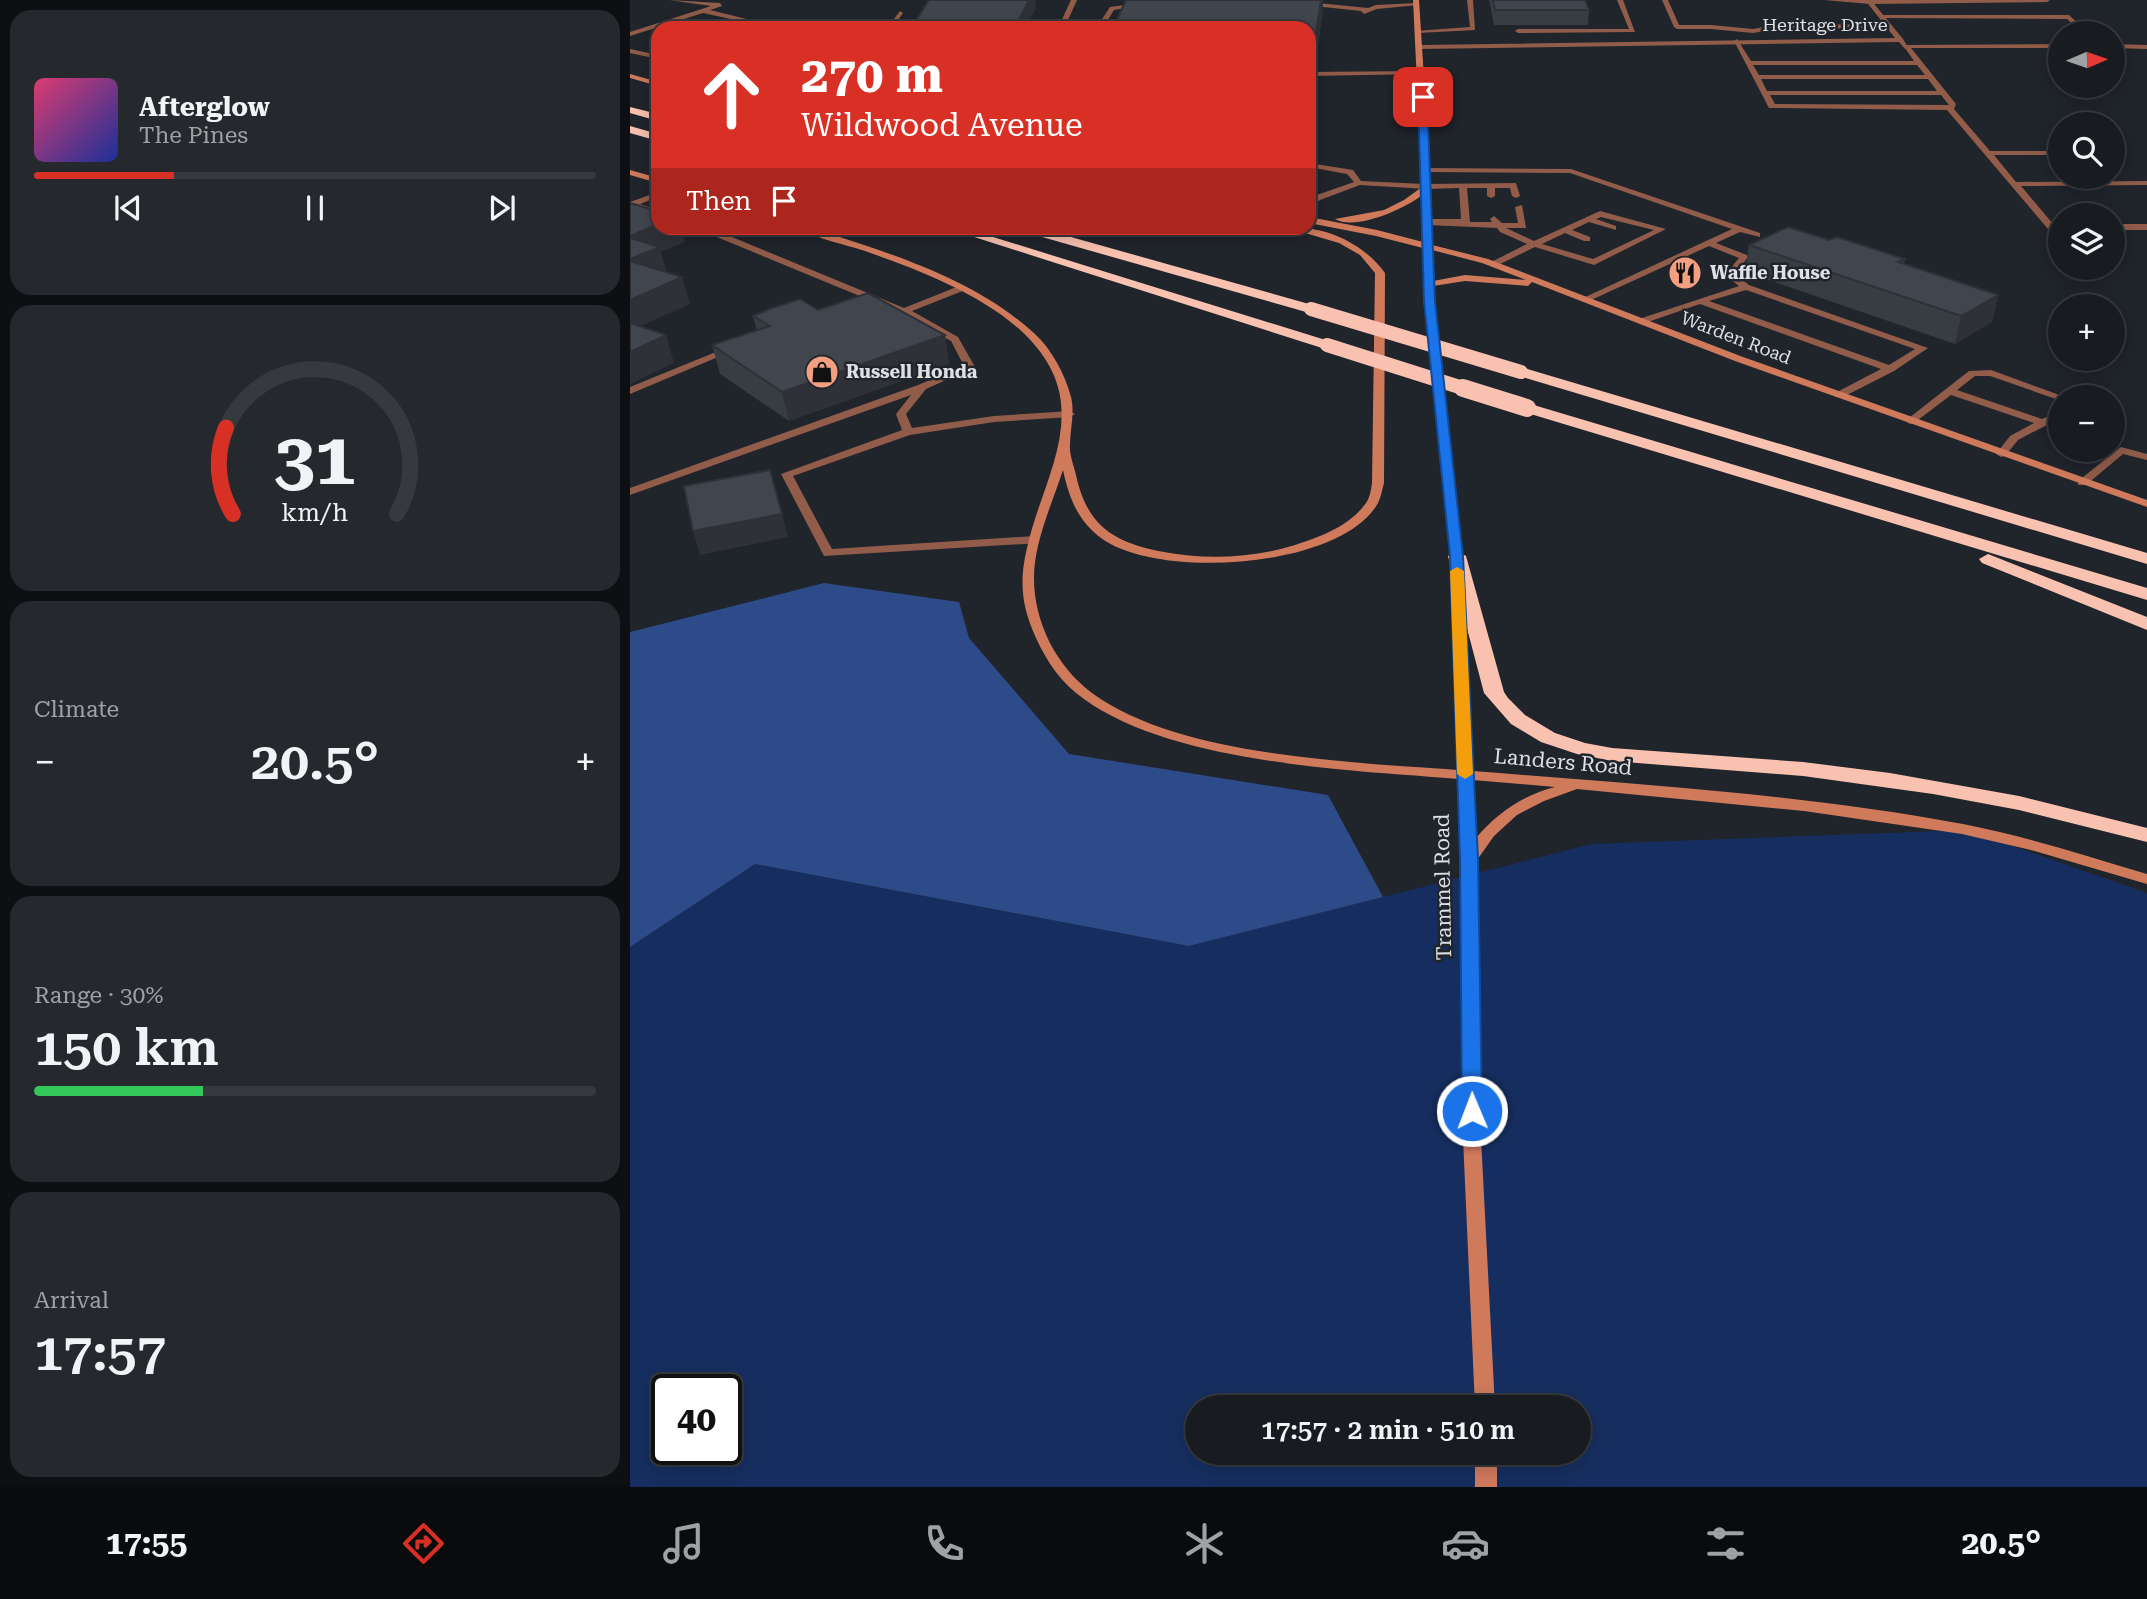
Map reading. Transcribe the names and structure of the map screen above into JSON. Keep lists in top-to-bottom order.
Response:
{
  "streets": {
    "main road": ["Warden Road", "Landers Road", "Trammel Road"],
    "street": ["Heritage Drive"]
  },
  "crossings": [
    ["Heritage Drive", "Trammel Road"],
    ["Warden Road", "Trammel Road"],
    ["Landers Road", "Trammel Road"]
  ],
  "places": {
    "restaurant": ["Waffle House"],
    "shop": ["Russell Honda"]
  },
  "north": "right",
  "page": {
    "map_buttons": ["+", "−"],
    "turn": ["270 m", "Wildwood Avenue"],
    "song": ["Afterglow", "The Pines"],
    "then": "Then",
    "tile": [
      "Climate",
      ["Range · 30%", "150 km"],
      ["Arrival", "17:57"]
    ],
    "heat": ["−", "20.5°", "+"],
    "limit": "40",
    "trip": "17:57 · 2 min · 510 m",
    "tabs": ["17:55", "20.5°"],
    "gauge": ["31", "km/h"]
  }
}
